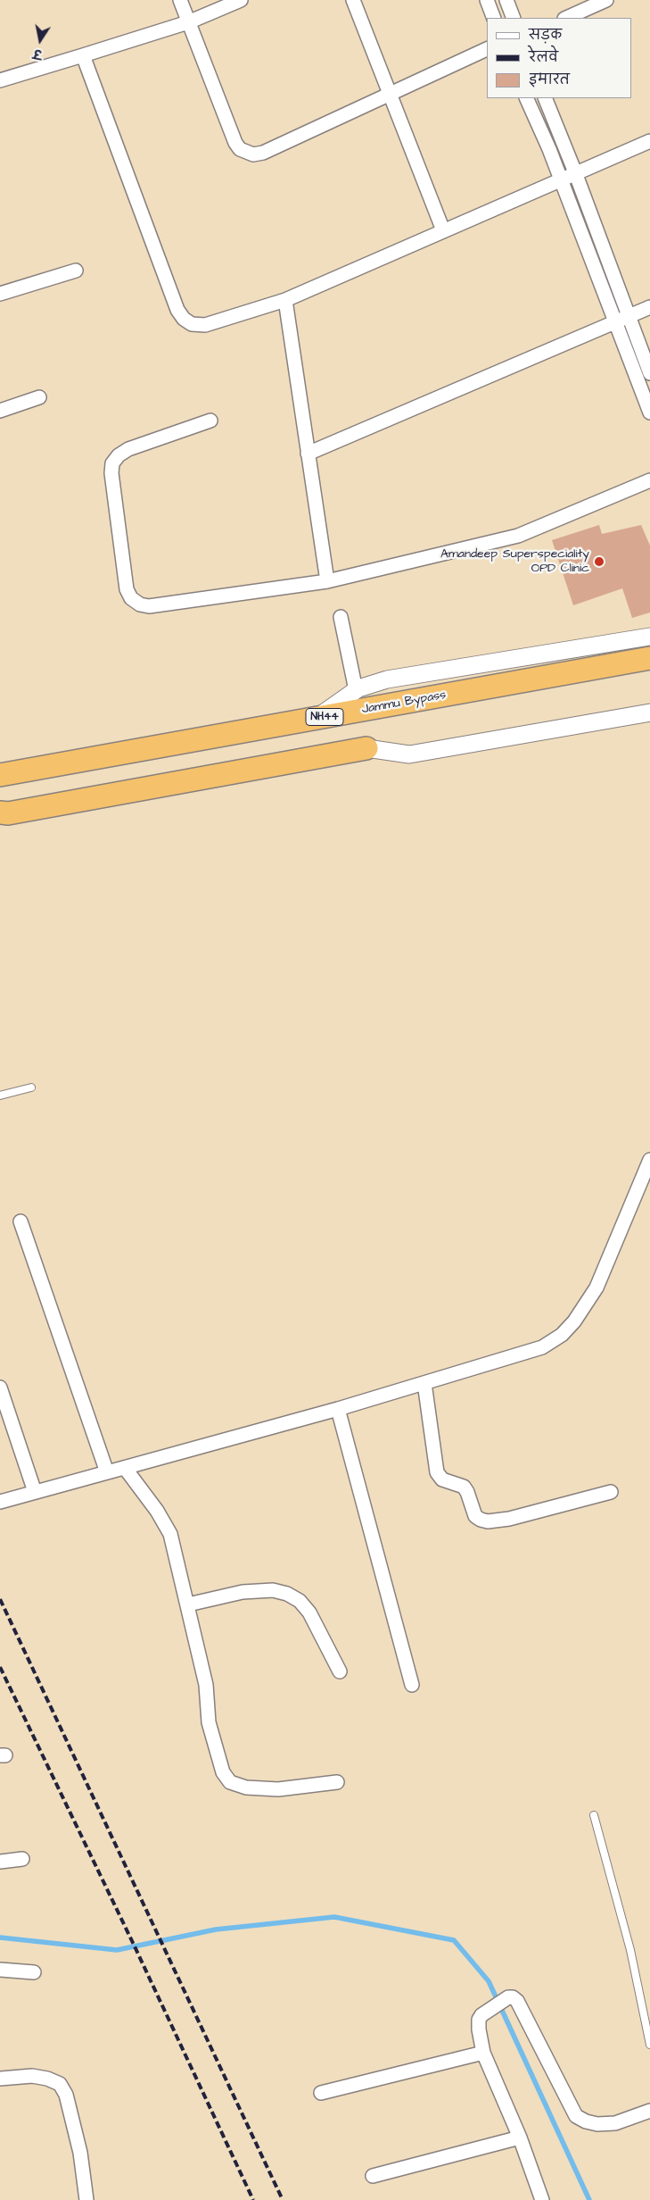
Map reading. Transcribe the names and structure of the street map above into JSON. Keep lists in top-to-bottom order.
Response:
{
  "streets": {
    "highway": ["Jammu Bypass", "NH44"]
  },
  "places": ["Amandeep Superspeciality OPD Clinic"],
  "legend": ["सड़क", "रेलवे", "इमारत"],
  "north": "bottom"
}
